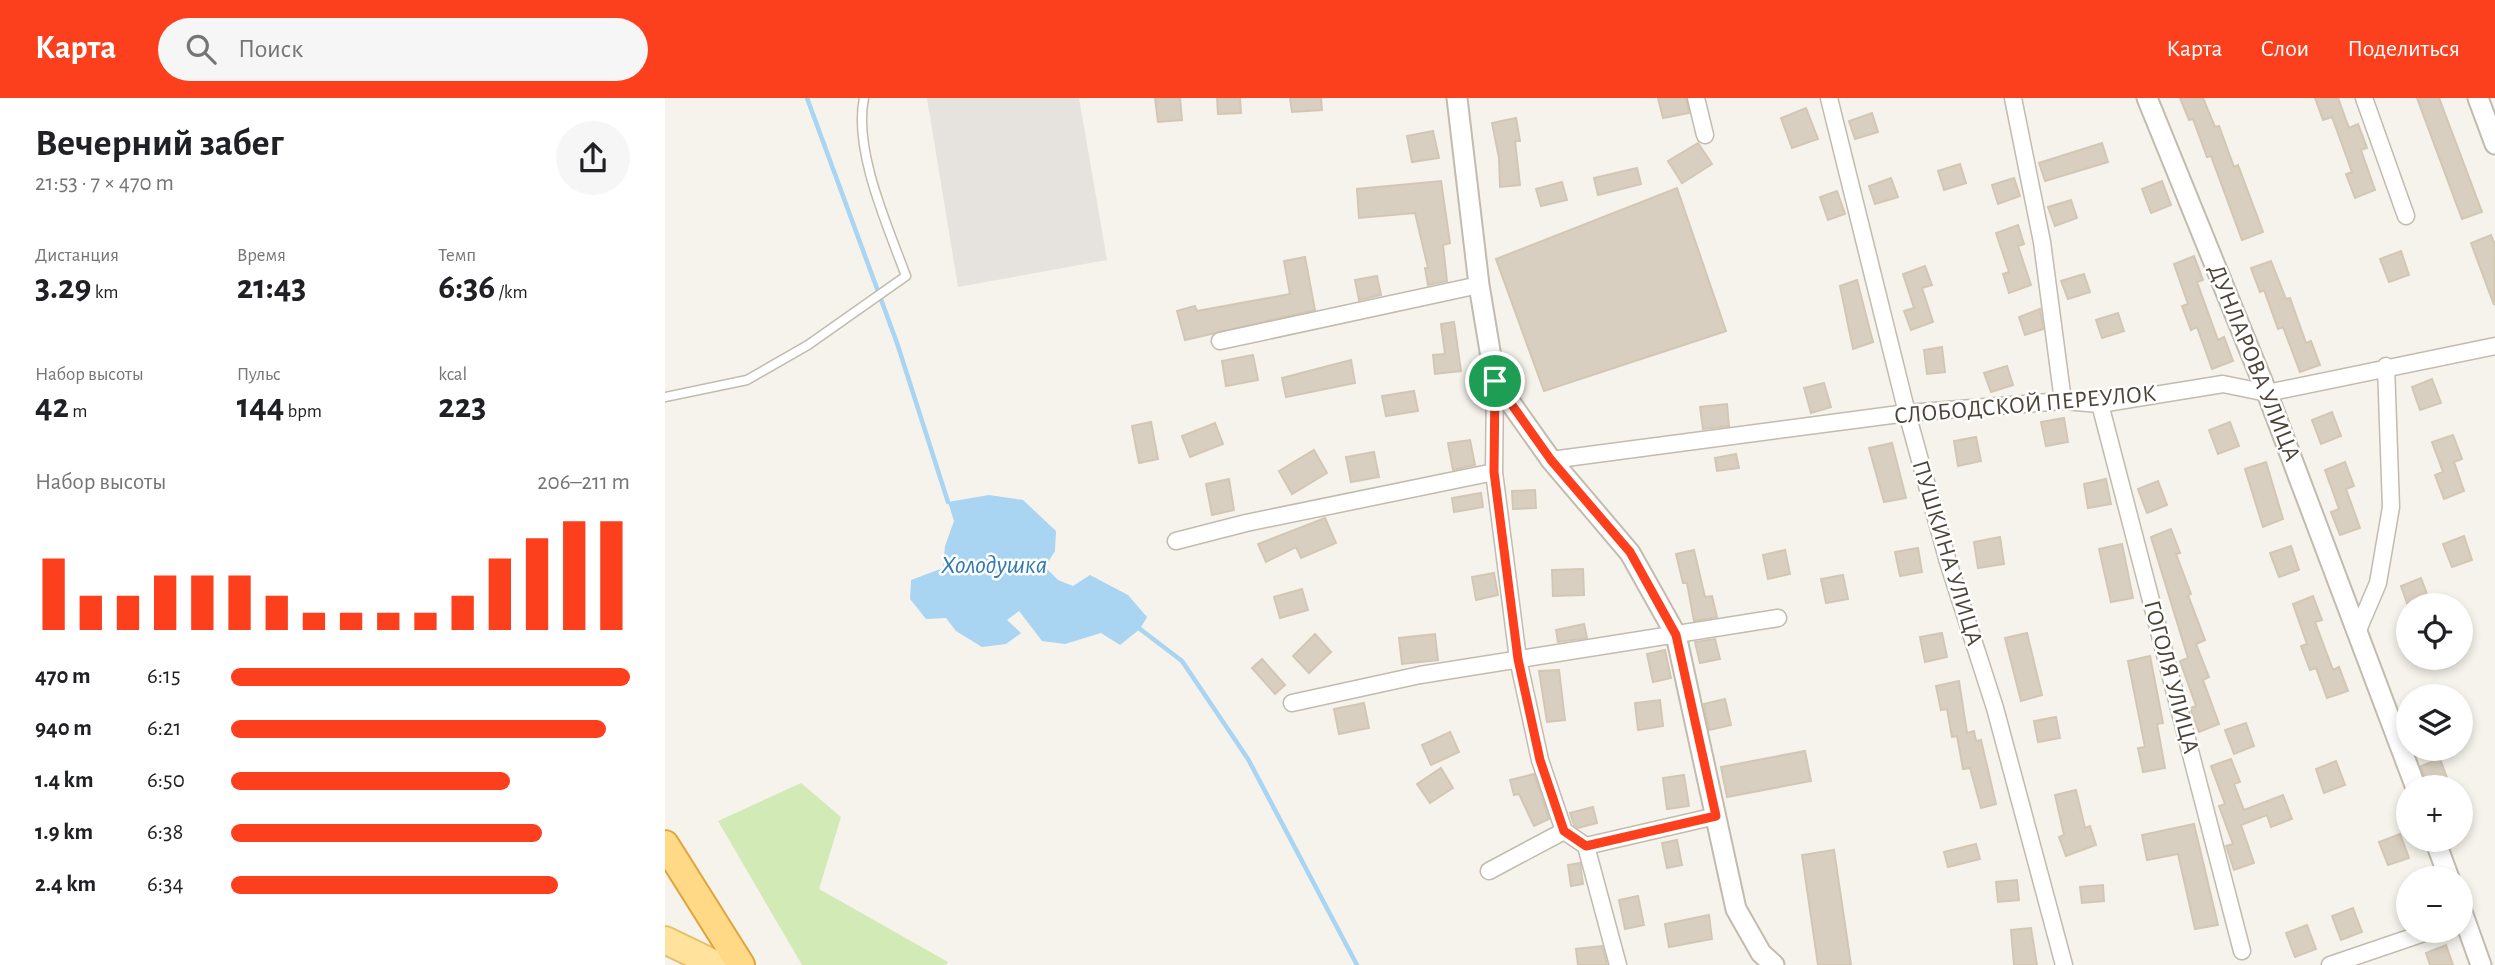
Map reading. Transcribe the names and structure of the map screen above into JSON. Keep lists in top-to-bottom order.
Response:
{
  "streets": {
    "street": [
      "ДУНЛАРОВА УЛИЦА",
      "СЛОБОДСКОЙ ПЕРЕУЛОК",
      "ПУШКИНА УЛИЦА",
      "ГОГОЛЯ УЛИЦА"
    ]
  },
  "crossings": [
    ["ДУНЛАРОВА УЛИЦА", "СЛОБОДСКОЙ ПЕРЕУЛОК"],
    ["СЛОБОДСКОЙ ПЕРЕУЛОК", "ПУШКИНА УЛИЦА"],
    ["СЛОБОДСКОЙ ПЕРЕУЛОК", "ГОГОЛЯ УЛИЦА"]
  ],
  "water": ["Холодушка"],
  "page": {
    "header": "Карта",
    "search": "Поиск",
    "nav": ["Карта", "Слои", "Поделиться"],
    "heading": ["Вечерний забег", "21:53 · 7 × 470 m"],
    "stats": [
      ["Дистанция", "3.29 km"],
      ["Время", "21:43"],
      ["Темп", "6:36 /km"],
      ["Набор высоты", "42 m"],
      ["Пульс", "144 bpm"],
      ["kcal", "223"]
    ],
    "chart": ["Набор высоты", "206–211 m"],
    "map_buttons": ["+", "−"],
    "list": [
      {
        "name": "470 m",
        "note": "6:15"
      },
      {
        "name": "940 m",
        "note": "6:21"
      },
      {
        "name": "1.4 km",
        "note": "6:50"
      },
      {
        "name": "1.9 km",
        "note": "6:38"
      },
      {
        "name": "2.4 km",
        "note": "6:34"
      }
    ]
  }
}
